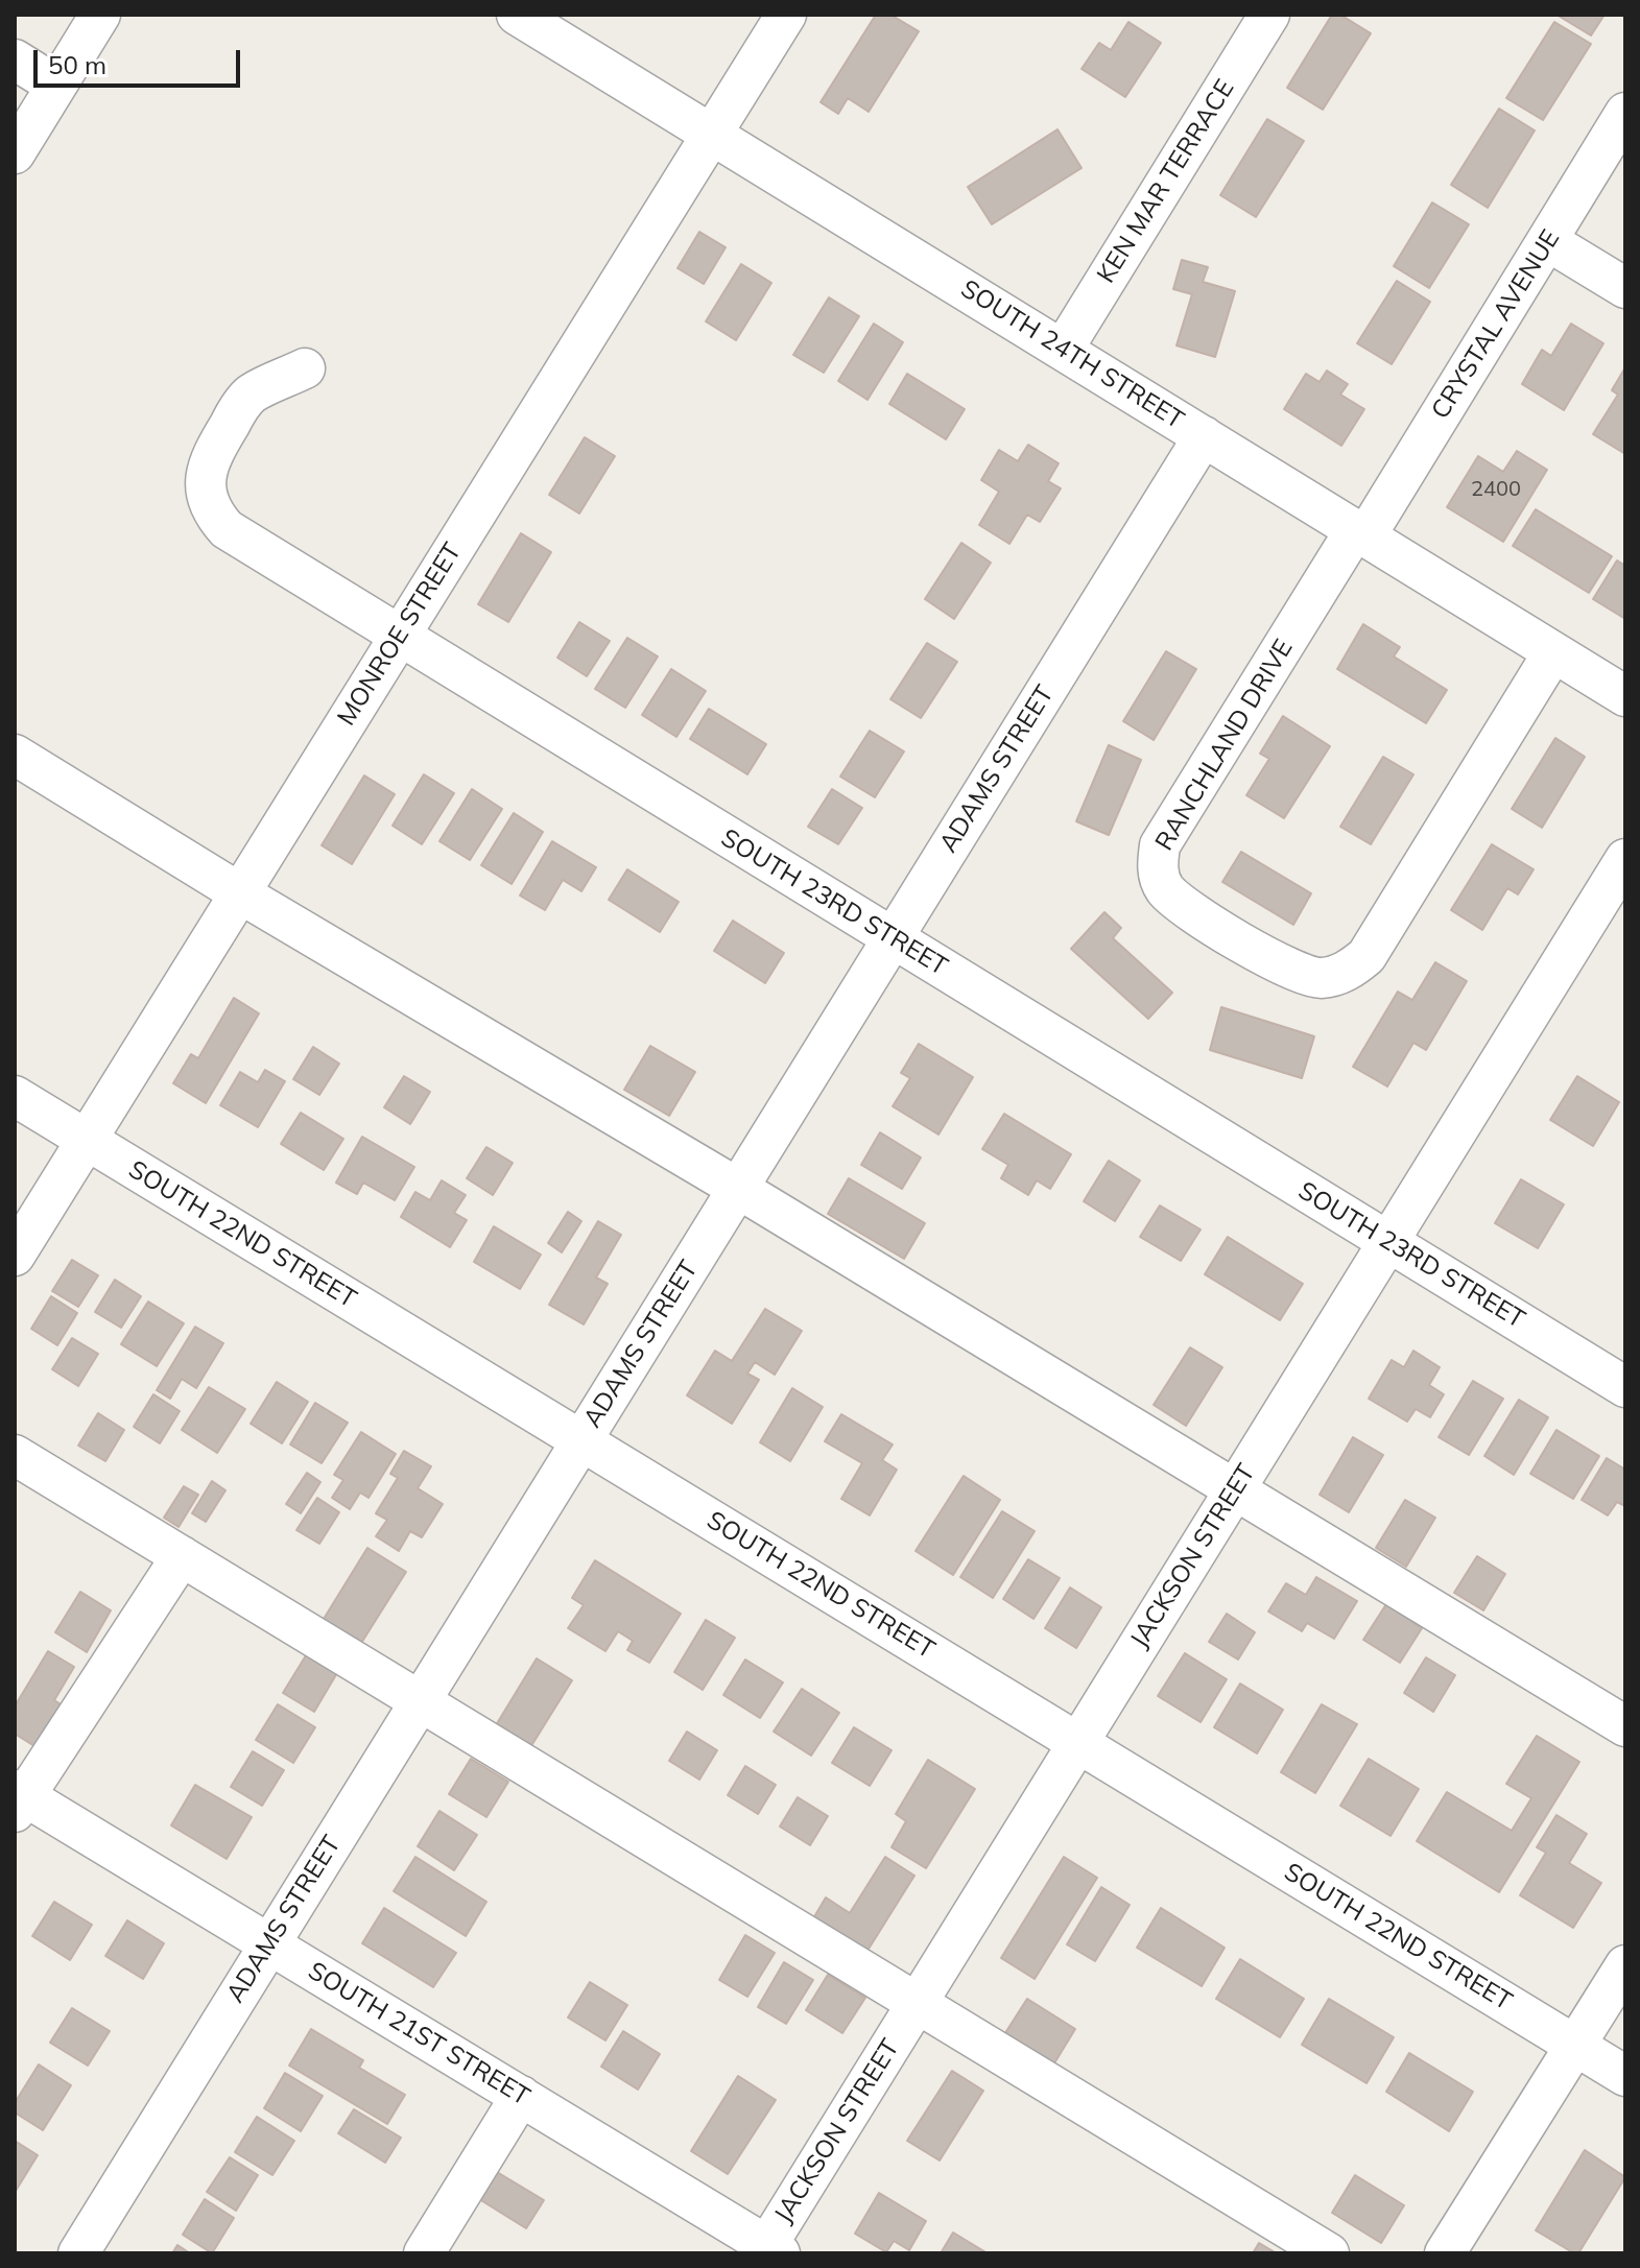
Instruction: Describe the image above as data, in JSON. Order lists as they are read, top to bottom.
{
  "streets": {
    "street": [
      "KEN MAR TERRACE",
      "CRYSTAL AVENUE",
      "SOUTH 24TH STREET",
      "MONROE STREET",
      "RANCHLAND DRIVE",
      "ADAMS STREET",
      "SOUTH 23RD STREET",
      "SOUTH 22ND STREET",
      "JACKSON STREET",
      "SOUTH 21ST STREET"
    ]
  },
  "crossings": [
    ["KEN MAR TERRACE", "SOUTH 24TH STREET"],
    ["CRYSTAL AVENUE", "SOUTH 24TH STREET"],
    ["CRYSTAL AVENUE", "RANCHLAND DRIVE"],
    ["SOUTH 24TH STREET", "MONROE STREET"],
    ["SOUTH 24TH STREET", "RANCHLAND DRIVE"],
    ["SOUTH 24TH STREET", "ADAMS STREET"],
    ["MONROE STREET", "SOUTH 23RD STREET"],
    ["MONROE STREET", "SOUTH 22ND STREET"],
    ["ADAMS STREET", "SOUTH 23RD STREET"],
    ["ADAMS STREET", "SOUTH 22ND STREET"],
    ["ADAMS STREET", "SOUTH 21ST STREET"],
    ["SOUTH 23RD STREET", "JACKSON STREET"],
    ["SOUTH 22ND STREET", "JACKSON STREET"],
    ["JACKSON STREET", "SOUTH 21ST STREET"]
  ],
  "house_numbers": ["2400"],
  "scale_bar": "50 m"
}
